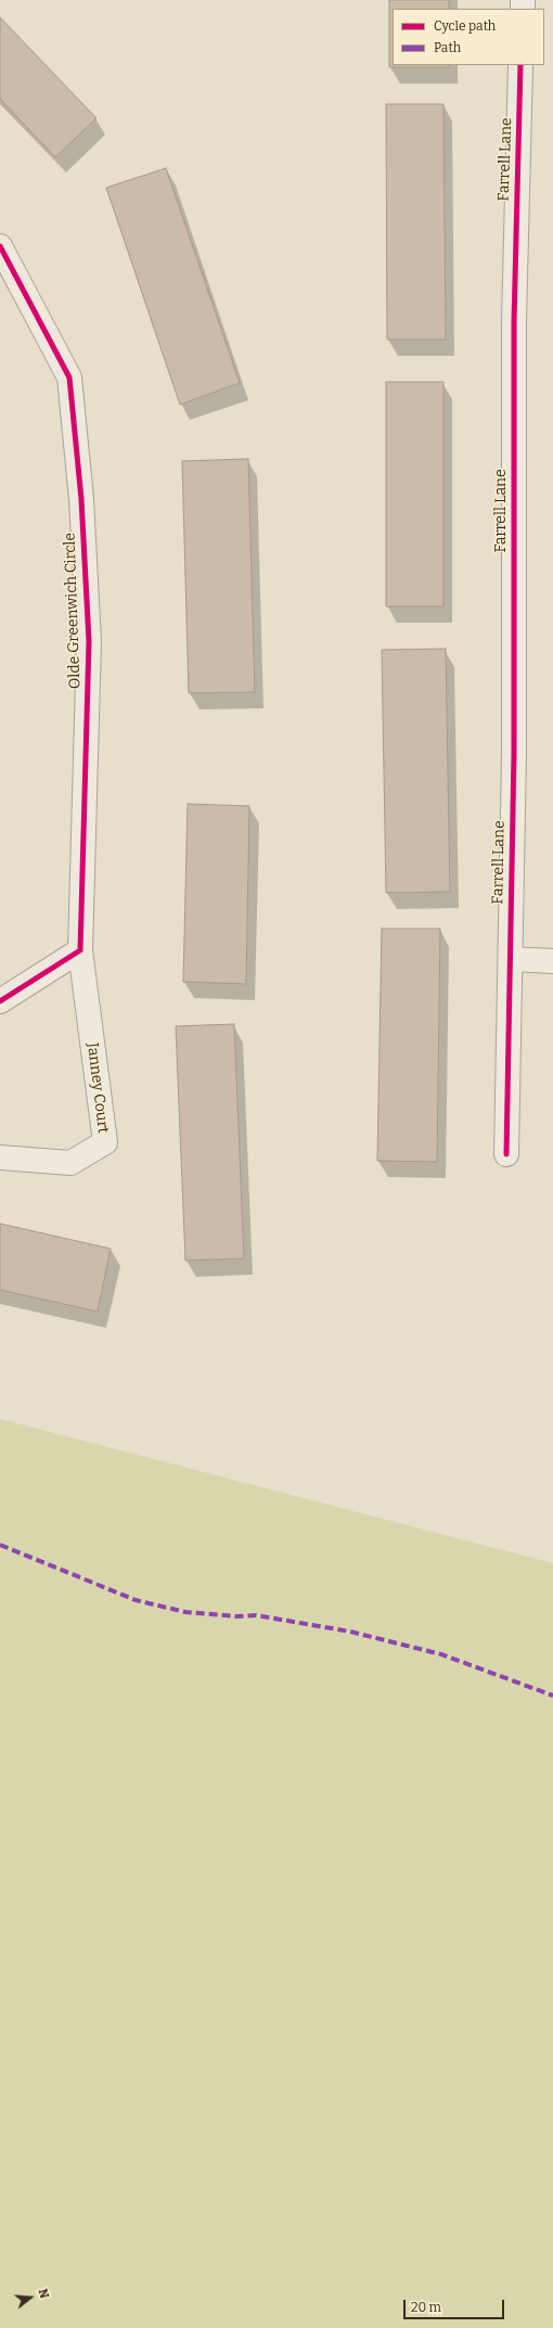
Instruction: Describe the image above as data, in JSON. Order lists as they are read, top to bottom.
{
  "streets": {
    "street": ["Farrell Lane", "Olde Greenwich Circle", "Janney Court"]
  },
  "crossings": [
    ["Olde Greenwich Circle", "Janney Court"]
  ],
  "legend": ["Cycle path", "Path"],
  "scale_bar": "20 m",
  "north": "right"
}
